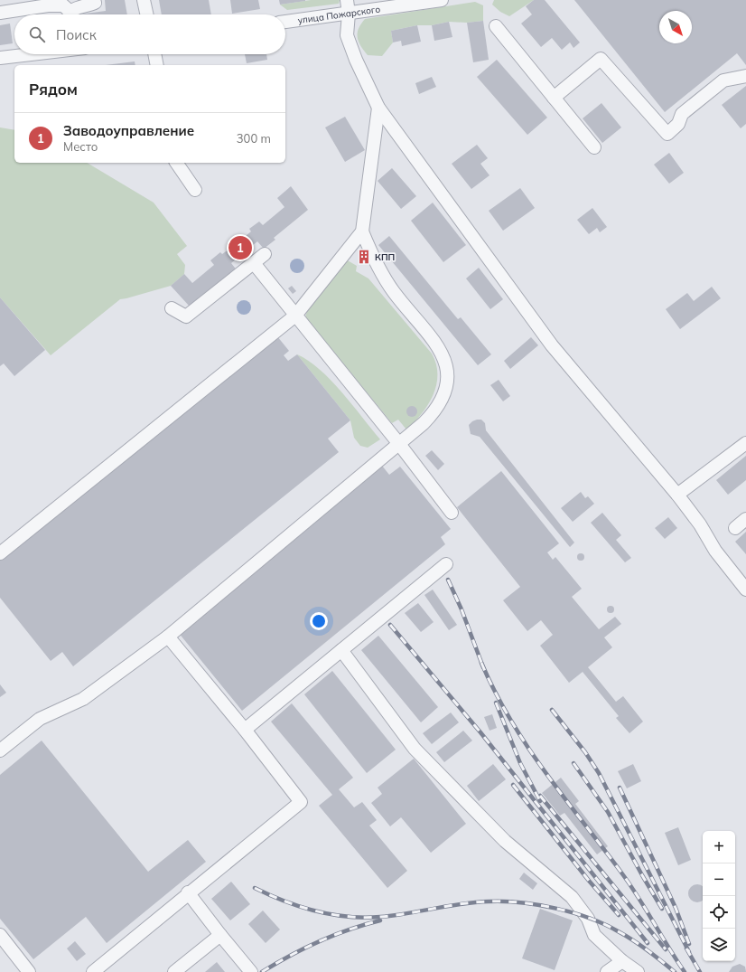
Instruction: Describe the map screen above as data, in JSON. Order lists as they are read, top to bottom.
{
  "streets": {
    "street": ["улица Пожарского"]
  },
  "places": {
    "building": ["КПП"]
  },
  "north": "bottom right",
  "page": {
    "search": "Поиск",
    "heading": "Рядом",
    "list": [
      {
        "mark": "1",
        "name": "Заводоуправление",
        "note": "Место",
        "value": "300 m"
      }
    ],
    "pins": "1",
    "map_buttons": ["+", "−"]
  }
}
